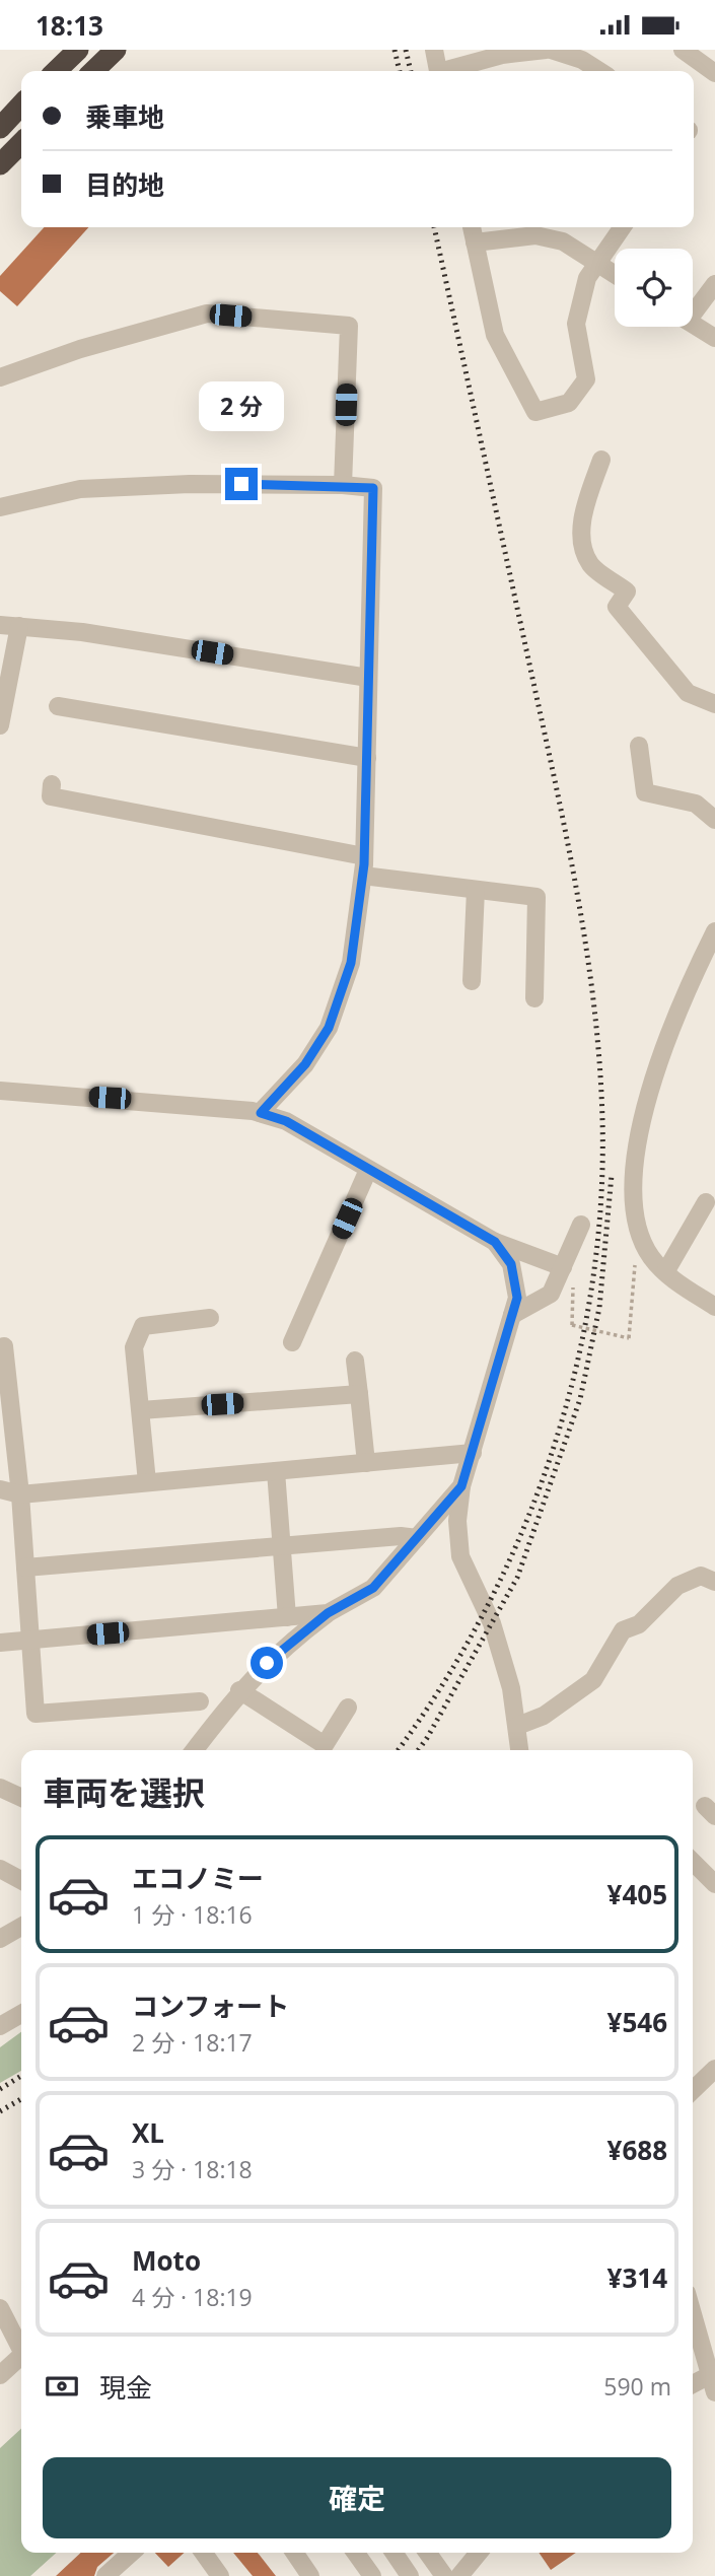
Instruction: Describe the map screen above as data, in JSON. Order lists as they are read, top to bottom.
{
  "page": {
    "status": "18:13",
    "banner": ["乗車地", "目的地"],
    "bubble": "2 分",
    "heading": "車両を選択",
    "list": [
      {
        "name": "エコノミー",
        "note": "1 分 · 18:16",
        "value": "¥405"
      },
      {
        "name": "コンフォート",
        "note": "2 分 · 18:17",
        "value": "¥546"
      },
      {
        "name": "XL",
        "note": "3 分 · 18:18",
        "value": "¥688"
      },
      {
        "name": "Moto",
        "note": "4 分 · 18:19",
        "value": "¥314"
      }
    ],
    "pay": ["現金", "590 m"],
    "buttons": "確定"
  }
}
